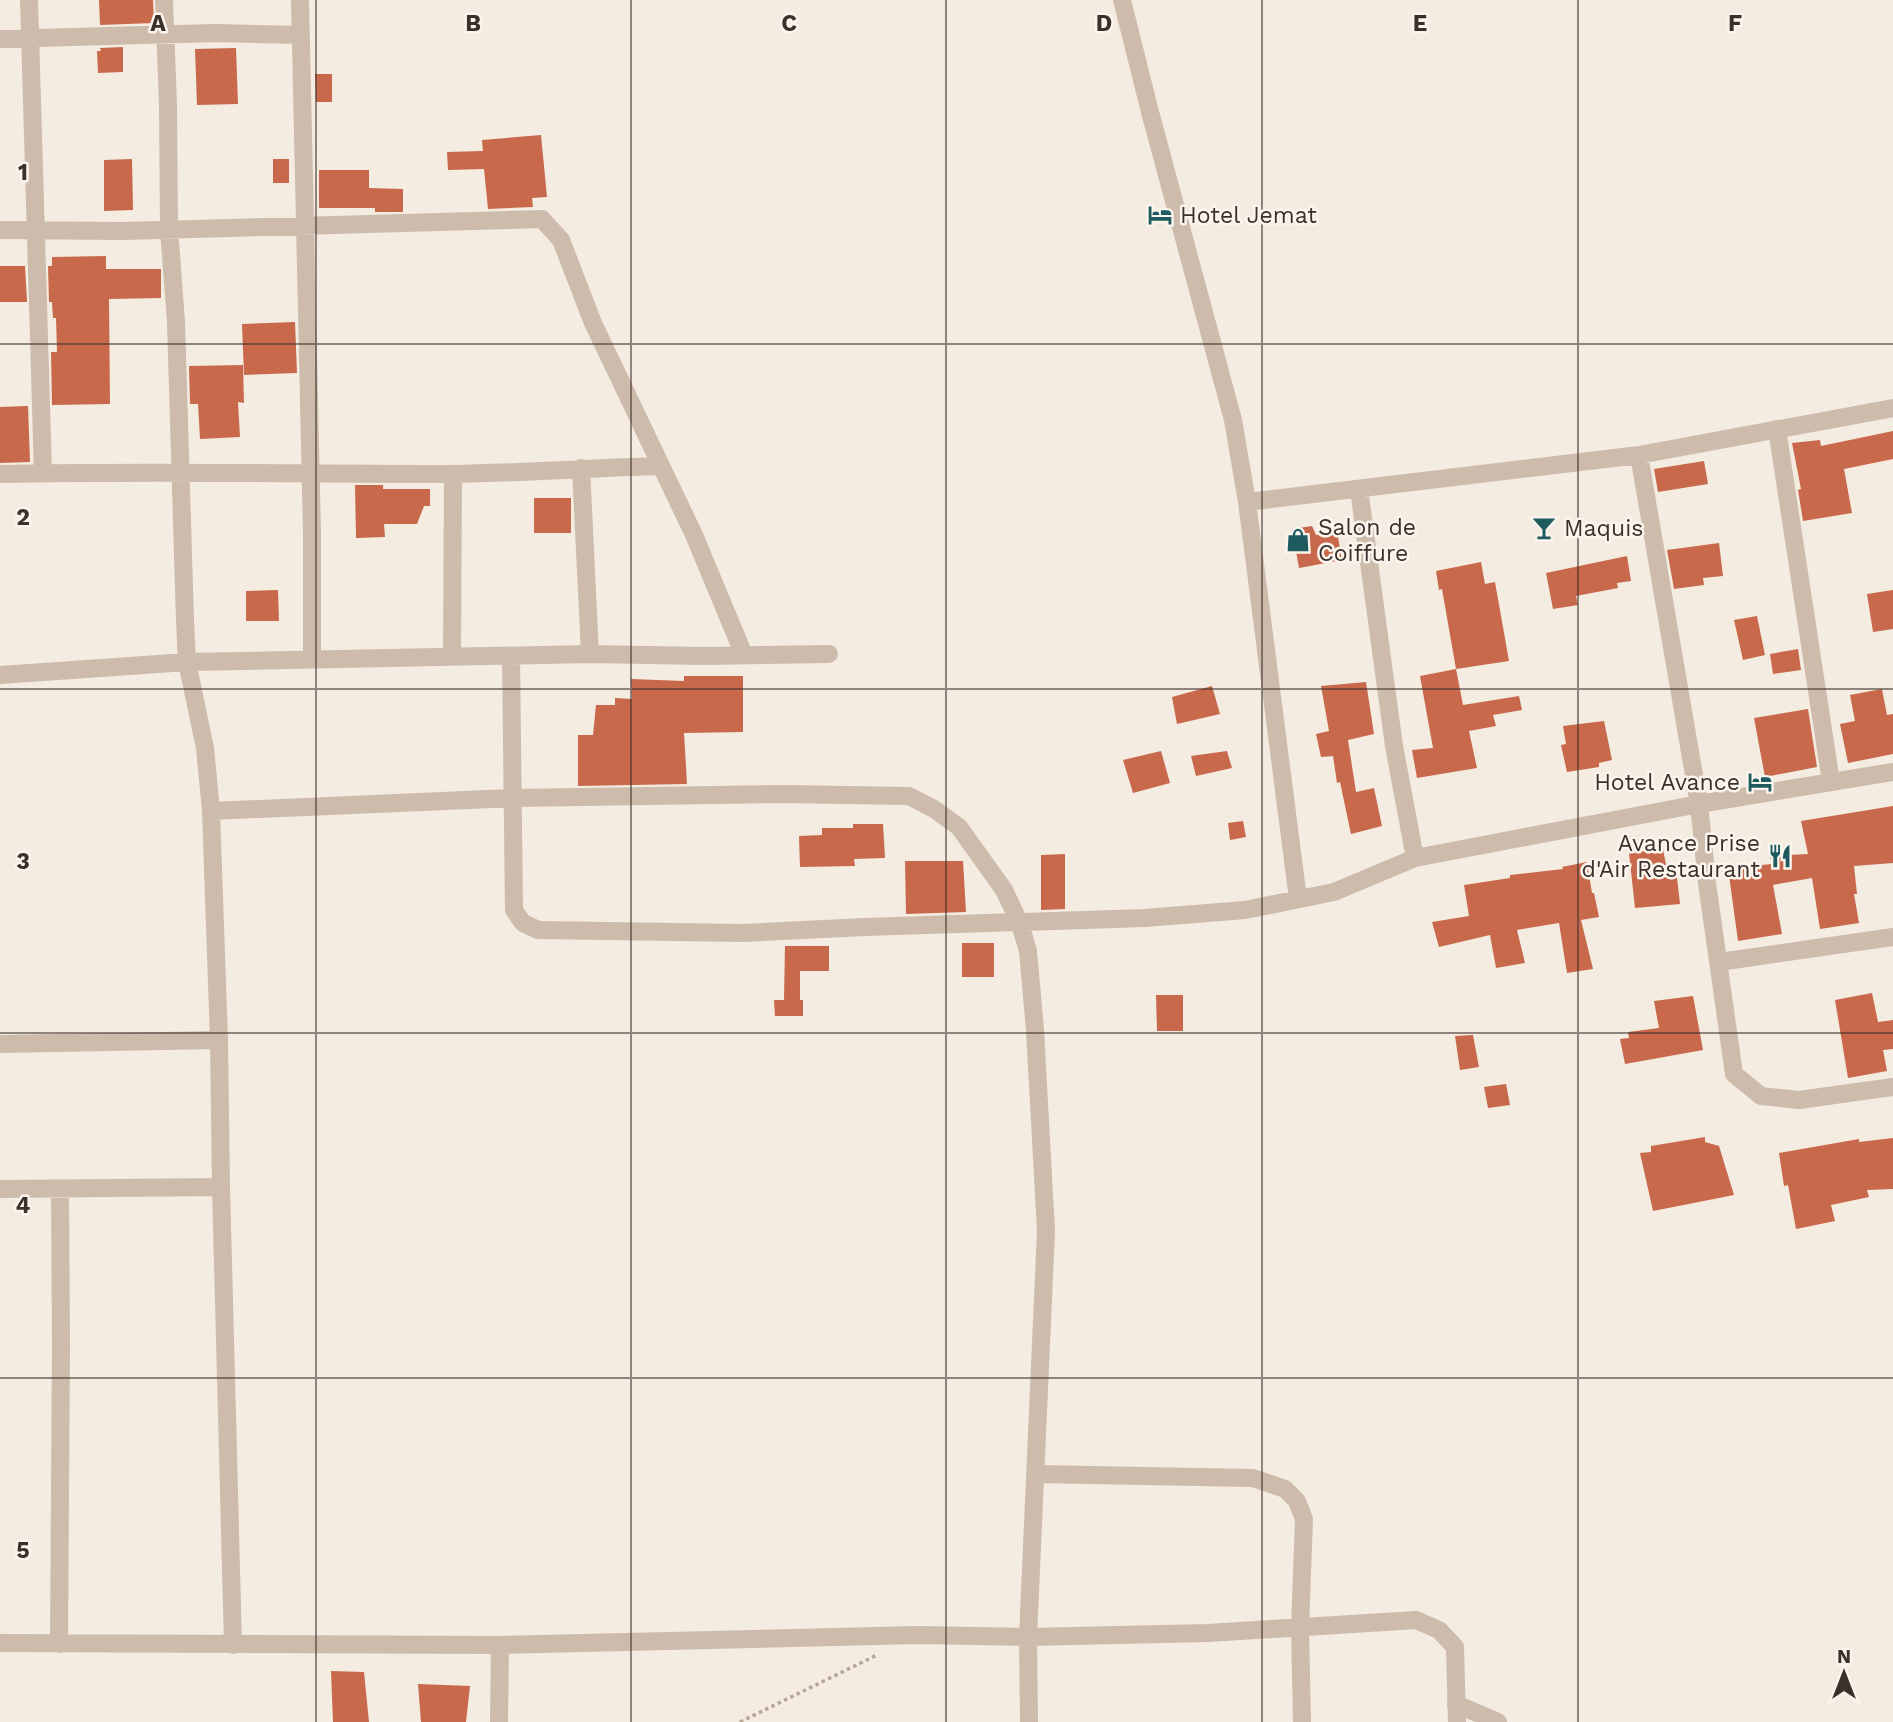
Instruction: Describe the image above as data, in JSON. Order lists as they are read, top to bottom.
{
  "places": {
    "hotel": ["Hotel Jemat", "Hotel Avance"],
    "bar": ["Maquis"],
    "shop": ["Salon de Coiffure"],
    "restaurant": ["Avance Prise d'Air Restaurant"]
  },
  "north": "top",
  "grid": {
    "columns": [
      "A",
      "B",
      "C",
      "D",
      "E",
      "F"
    ],
    "rows": [
      "1",
      "2",
      "3",
      "4",
      "5"
    ]
  }
}
